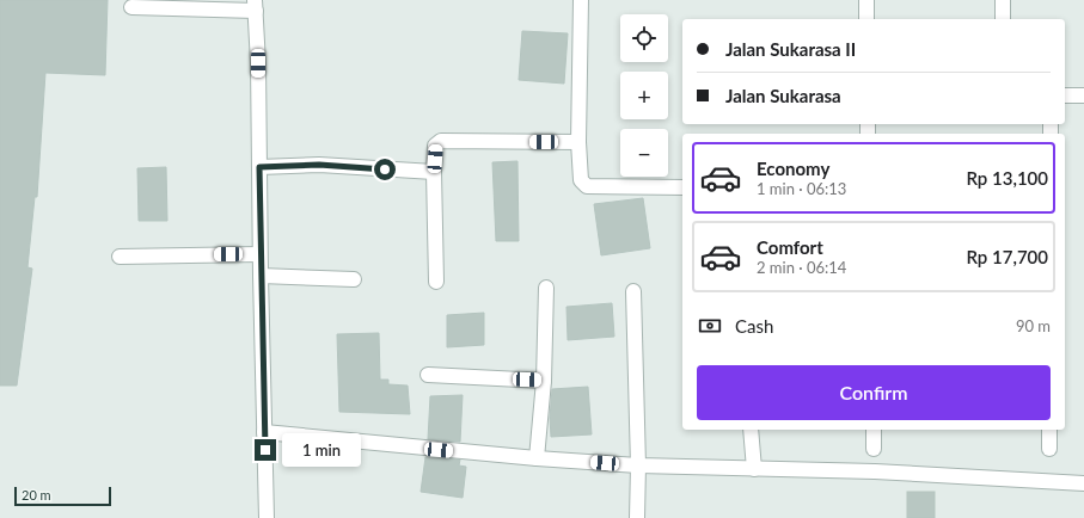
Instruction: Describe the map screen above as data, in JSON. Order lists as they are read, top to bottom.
{
  "scale_bar": "20 m",
  "page": {
    "map_buttons": ["+", "−"],
    "banner": ["Jalan Sukarasa II", "Jalan Sukarasa"],
    "list": [
      {
        "name": "Economy",
        "note": "1 min · 06:13",
        "value": "Rp 13,100"
      },
      {
        "name": "Comfort",
        "note": "2 min · 06:14",
        "value": "Rp 17,700"
      }
    ],
    "pay": ["Cash", "90 m"],
    "buttons": "Confirm",
    "bubble": "1 min",
    "scale": "20 m"
  }
}
